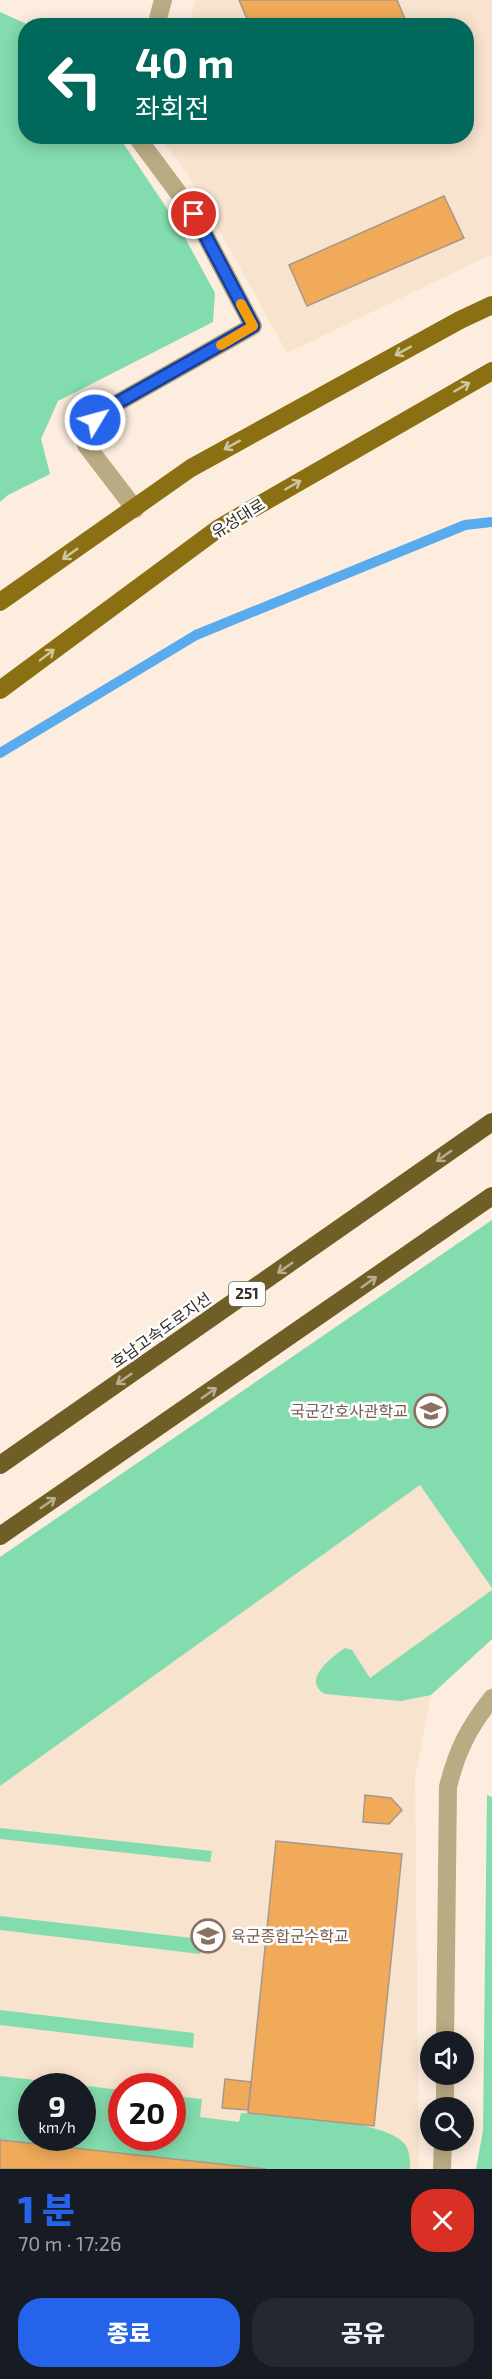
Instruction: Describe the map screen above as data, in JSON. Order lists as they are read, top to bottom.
{
  "streets": {
    "highway": ["251", "호남고속도로지선"],
    "main road": ["유성대로"]
  },
  "places": {
    "school or university": ["국군간호사관학교", "육군종합군수학교"]
  },
  "page": {
    "turn": ["40 m", "좌회전"],
    "speed": "9 km/h",
    "limit": "20",
    "heading": ["1 분", "70 m · 17:26"],
    "buttons": ["종료", "공유"]
  }
}
